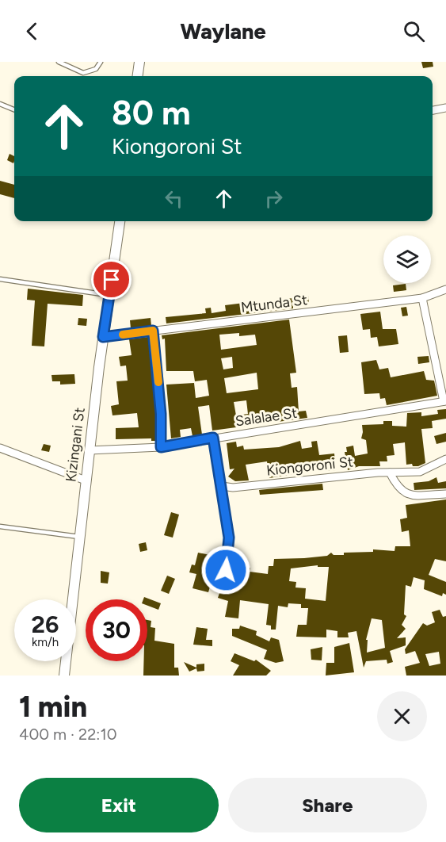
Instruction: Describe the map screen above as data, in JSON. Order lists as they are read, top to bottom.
{
  "streets": {
    "street": [
      "Mtunda St",
      "Salalae St",
      "Kizingani St",
      "Kiongoroni St"
    ]
  },
  "crossings": [
    ["Mtunda St", "Kizingani St"],
    ["Salalae St", "Kizingani St"]
  ],
  "page": {
    "header": "Waylane",
    "turn": ["80 m", "Kiongoroni St"],
    "speed": "26 km/h",
    "limit": "30",
    "heading": ["1 min", "400 m · 22:10"],
    "buttons": ["Exit", "Share"]
  }
}
